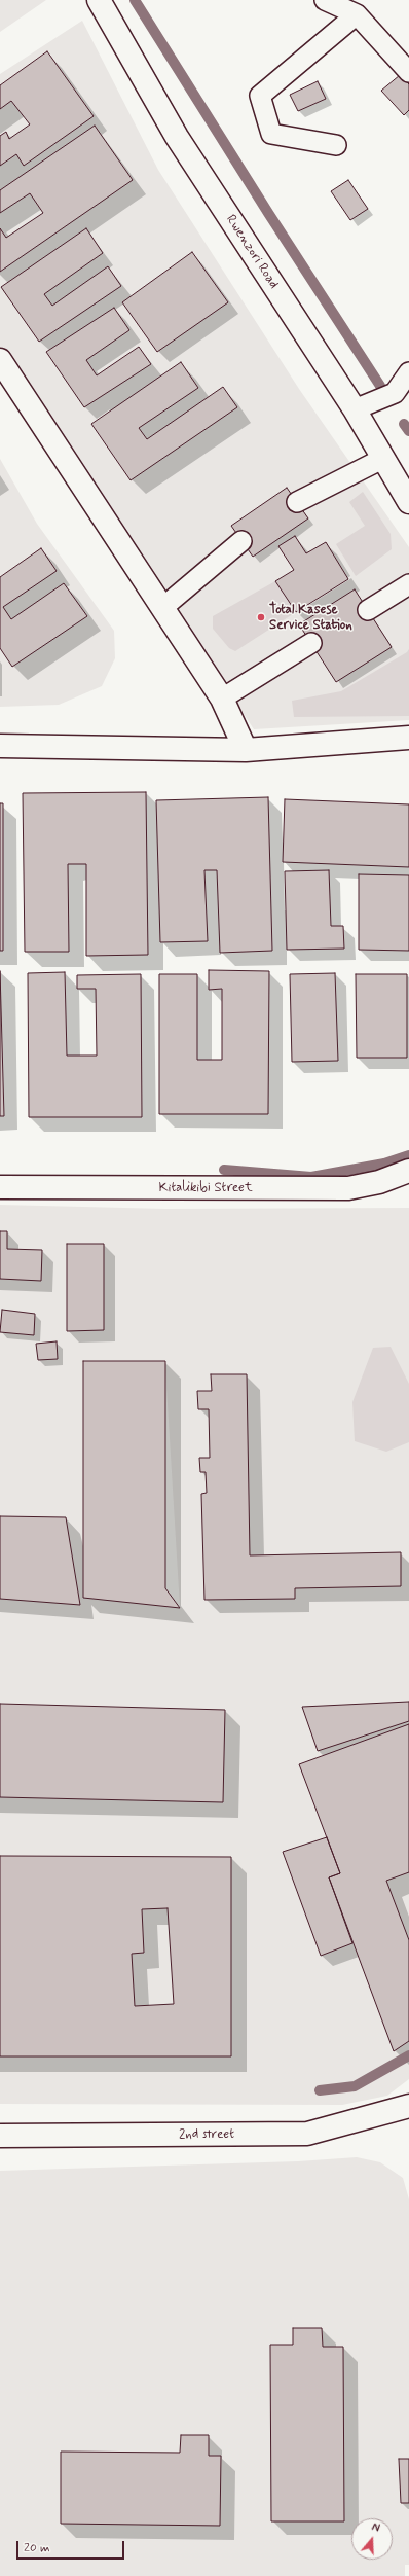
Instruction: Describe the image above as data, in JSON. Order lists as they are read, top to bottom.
{
  "streets": {
    "street": ["Rwenzori Road", "Kitalikibi Street", "2nd street"]
  },
  "places": ["Total Kasese Service Station"],
  "scale_bar": "20 m",
  "north": "top"
}
